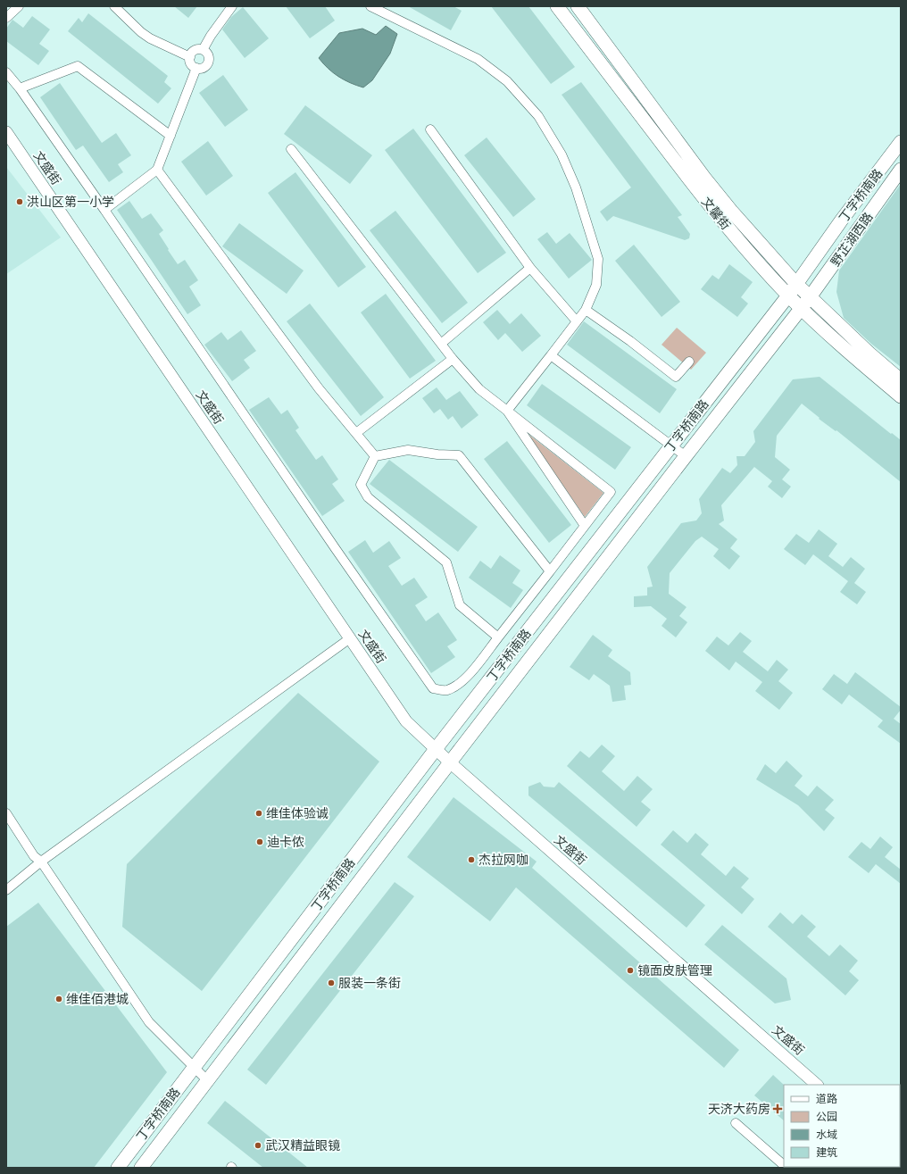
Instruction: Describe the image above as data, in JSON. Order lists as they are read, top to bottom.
{
  "streets": {
    "main road": ["丁字桥南路", "文馨街", "野芷湖西路"],
    "street": ["文盛街"]
  },
  "crossings": [
    ["文盛街", "丁字桥南路"],
    ["丁字桥南路", "文馨街"],
    ["丁字桥南路", "野芷湖西路"],
    ["文馨街", "野芷湖西路"]
  ],
  "places": {
    "other": [
      "洪山区第一小学",
      "维佳体验诚",
      "迪卡侬",
      "杰拉网咖",
      "镜面皮肤管理",
      "服装一条街",
      "维佳佰港城",
      "武汉精益眼镜"
    ],
    "health": ["天济大药房"]
  },
  "legend": [
    "道路",
    "公园",
    "水域",
    "建筑"
  ]
}
